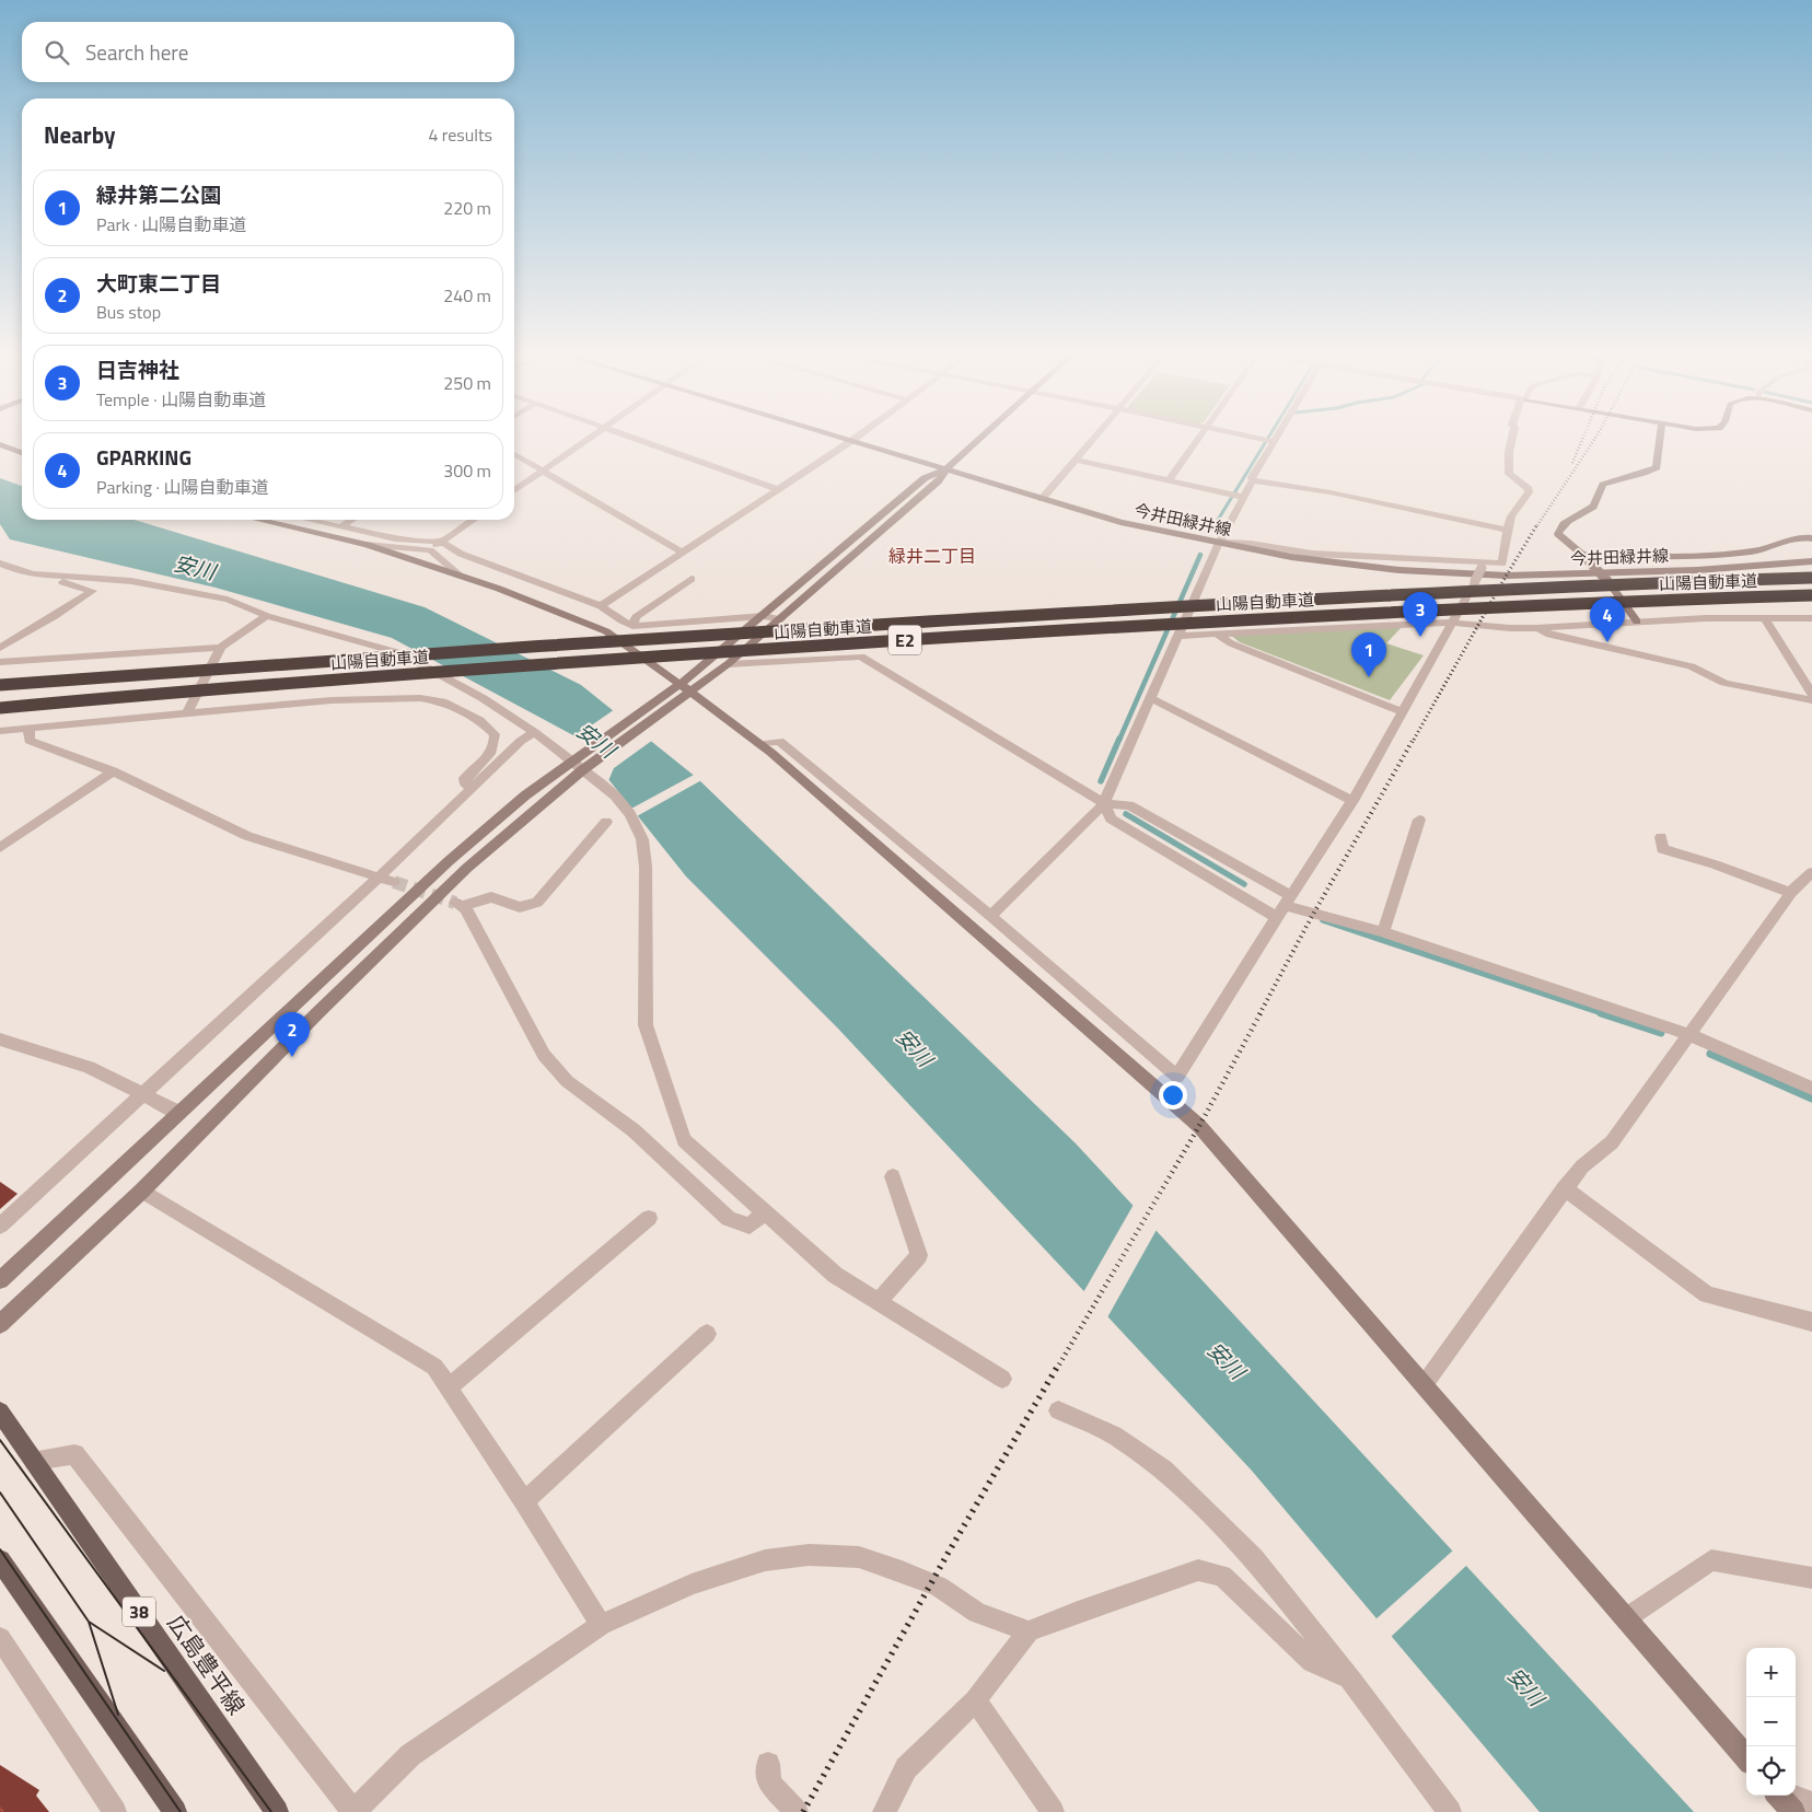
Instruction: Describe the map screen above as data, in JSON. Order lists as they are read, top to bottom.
{
  "streets": {
    "highway": ["山陽自動車道", "E2"],
    "main road": ["38", "広島豊平線"],
    "street": ["今井田緑井線"]
  },
  "districts": ["緑井二丁目"],
  "water": ["安川"],
  "page": {
    "search": "Search here",
    "heading": ["Nearby", "4 results"],
    "list": [
      {
        "mark": "1",
        "name": "緑井第二公園",
        "note": "Park · 山陽自動車道",
        "value": "220 m"
      },
      {
        "mark": "2",
        "name": "大町東二丁目",
        "note": "Bus stop",
        "value": "240 m"
      },
      {
        "mark": "3",
        "name": "日吉神社",
        "note": "Temple · 山陽自動車道",
        "value": "250 m"
      },
      {
        "mark": "4",
        "name": "GPARKING",
        "note": "Parking · 山陽自動車道",
        "value": "300 m"
      }
    ],
    "pins": [
      "3",
      "4",
      "1",
      "2"
    ],
    "map_buttons": ["+", "−"]
  }
}
